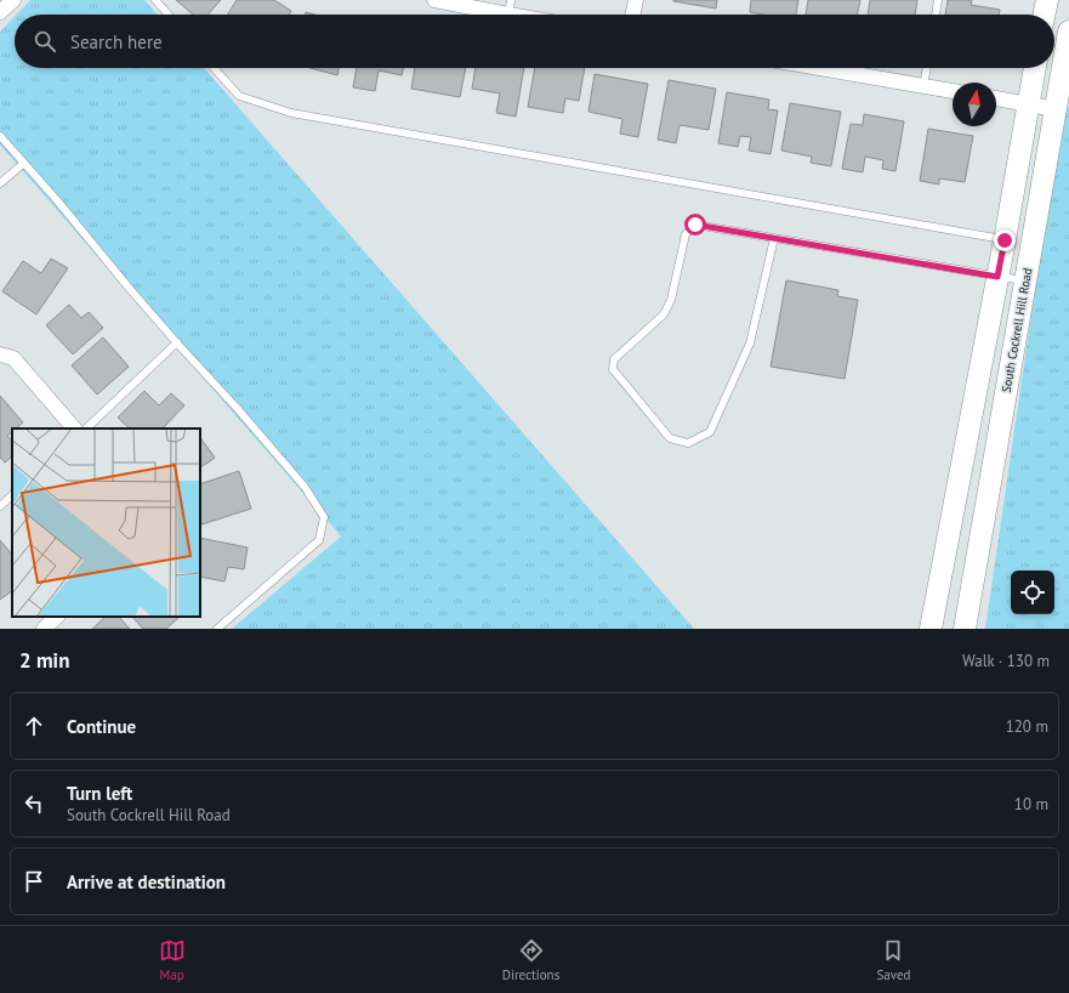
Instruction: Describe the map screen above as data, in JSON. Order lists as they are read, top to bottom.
{
  "streets": {
    "main road": ["South Cockrell Hill Road"]
  },
  "north": "top",
  "page": {
    "search": "Search here",
    "heading": ["2 min", "Walk · 130 m"],
    "list": [
      ["Continue", "120 m"],
      ["Turn left", "South Cockrell Hill Road", "10 m"],
      "Arrive at destination"
    ],
    "nav": ["Map", "Directions", "Saved"]
  }
}
